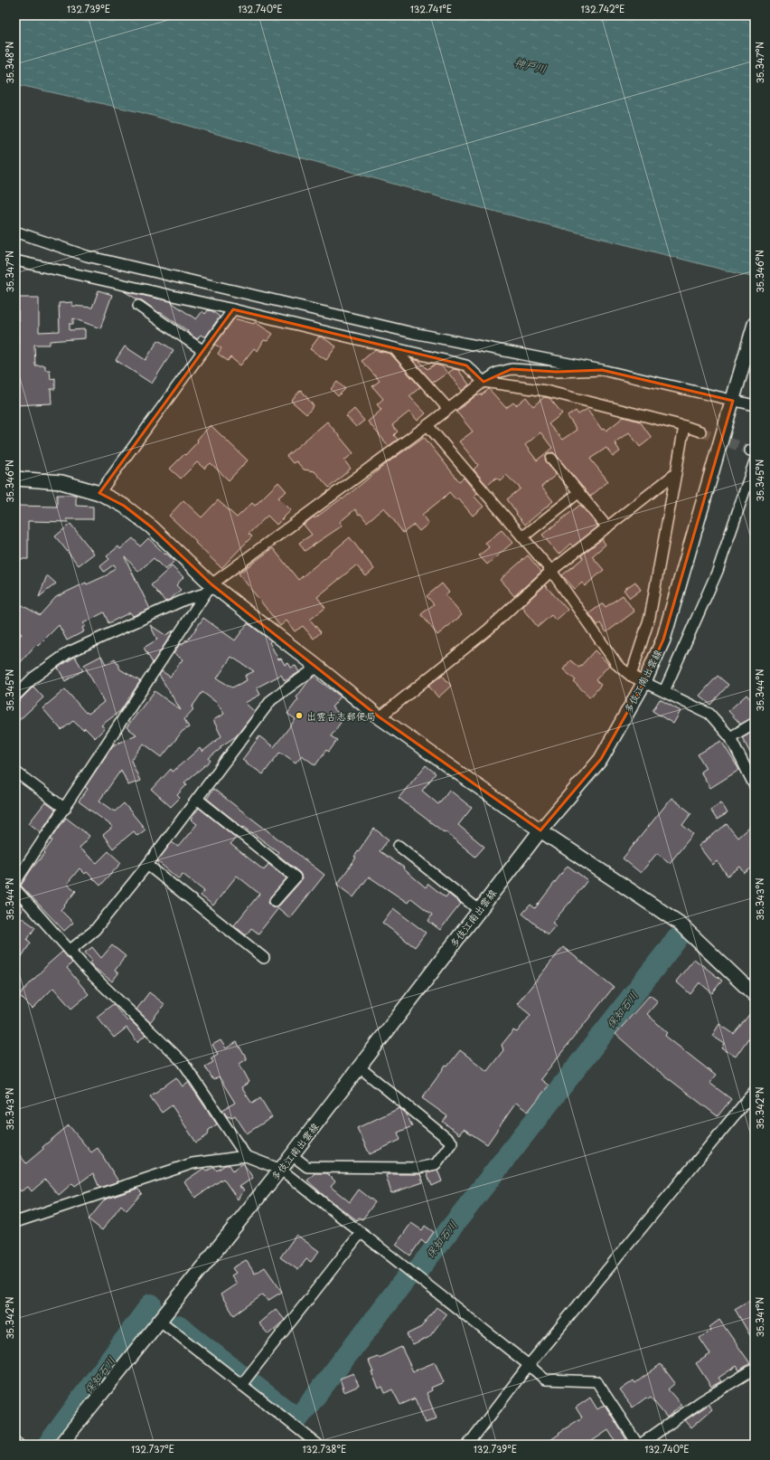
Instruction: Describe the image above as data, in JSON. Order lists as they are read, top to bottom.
{
  "streets": {
    "main road": ["多伎江南出雲線"]
  },
  "water": ["神戸川", "保知石川"],
  "places": ["出雲古志郵便局"],
  "coordinates": [
    "132.739°E",
    "132.740°E",
    "132.741°E",
    "132.742°E",
    "35.347°N",
    "35.348°N",
    "35.346°N",
    "35.345°N",
    "35.344°N",
    "35.343°N",
    "35.342°N",
    "35.341°N",
    "132.737°E",
    "132.738°E"
  ]
}
